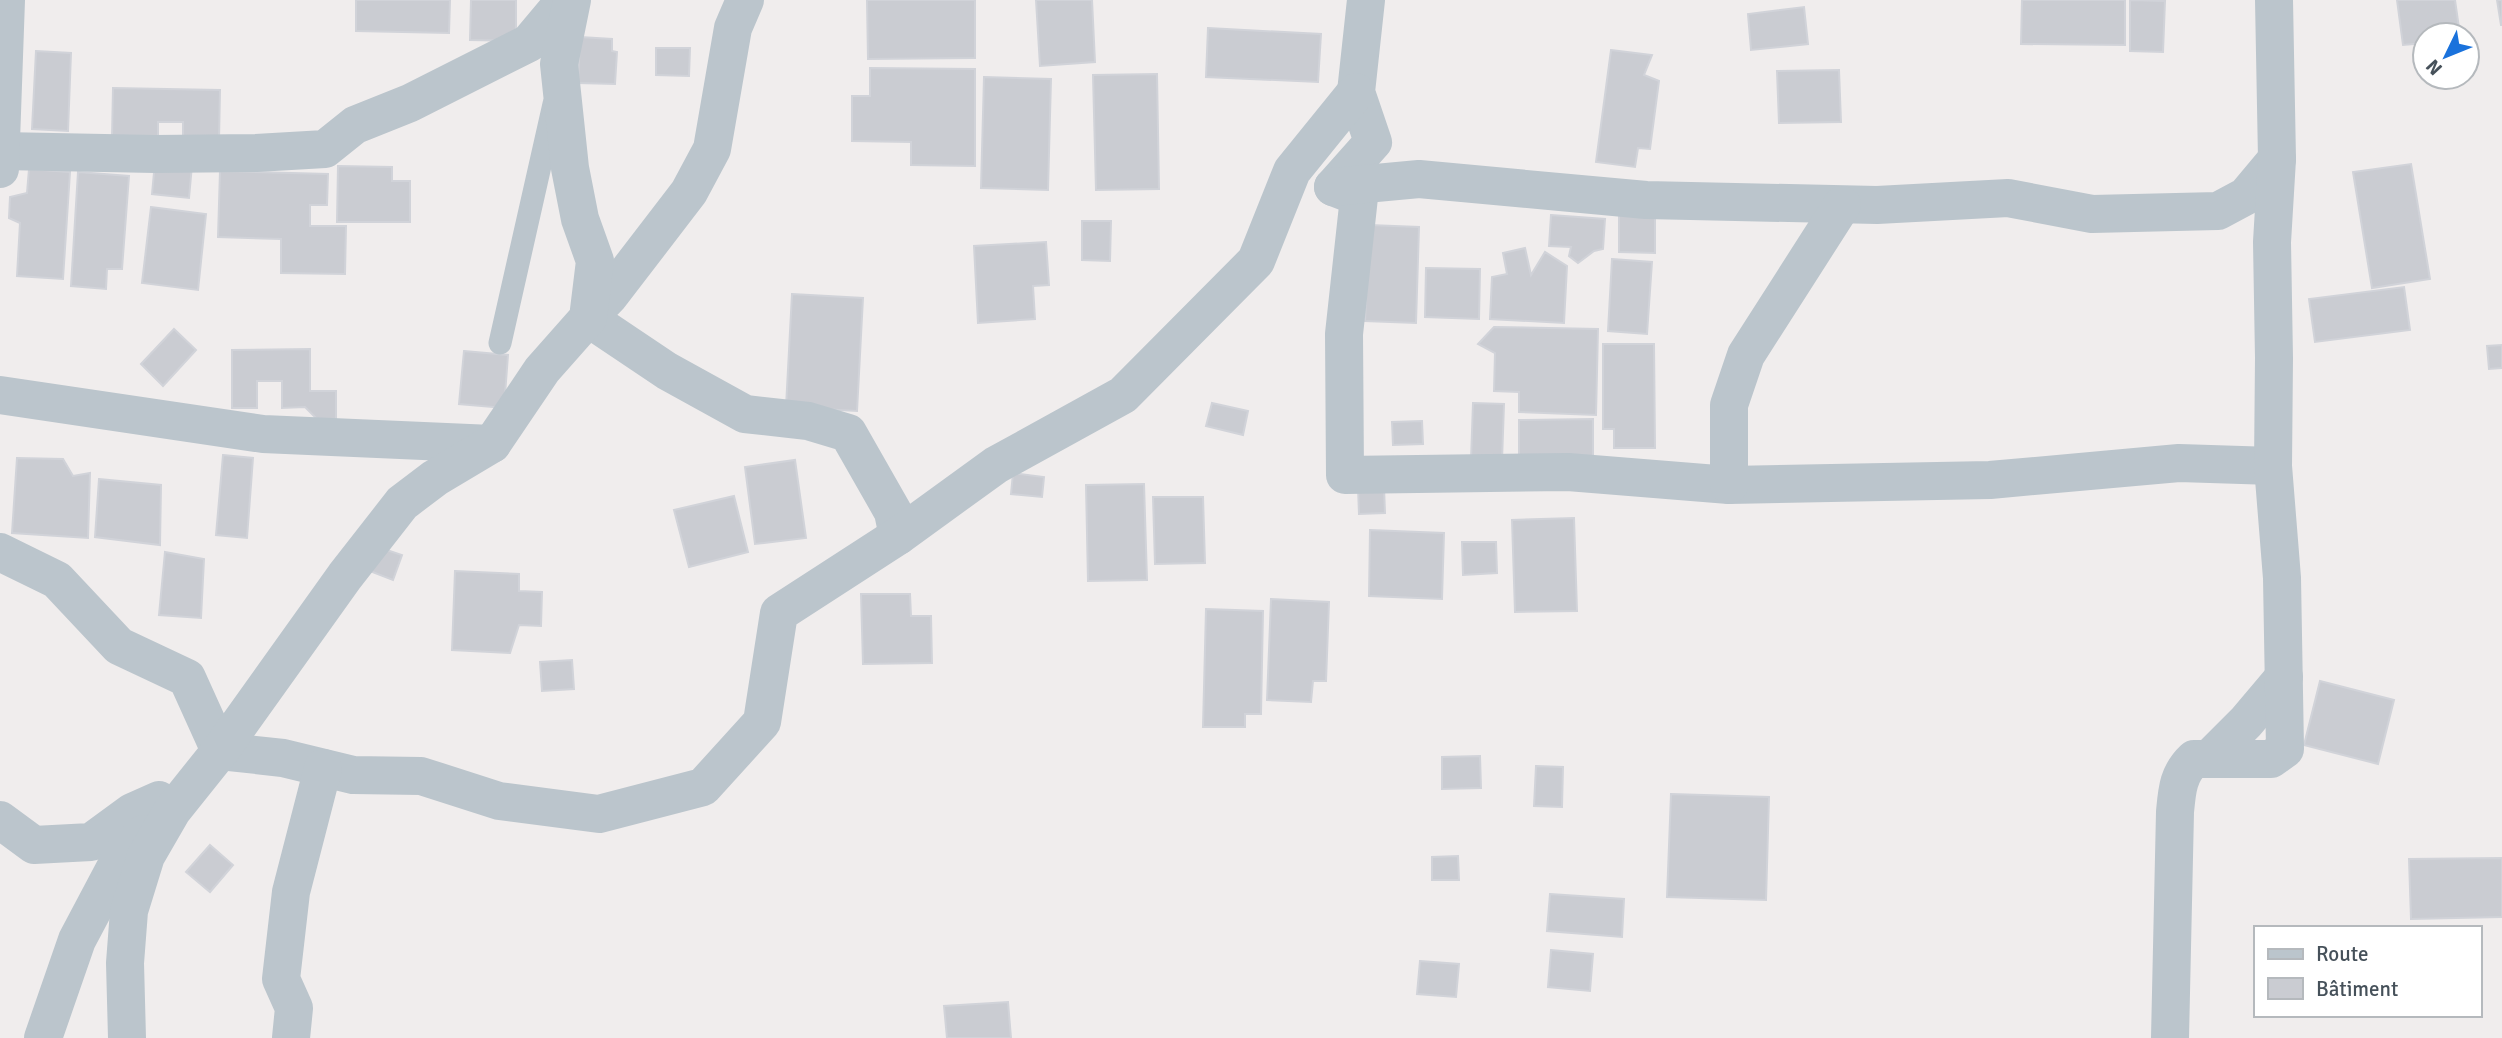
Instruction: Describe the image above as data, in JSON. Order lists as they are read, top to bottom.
{
  "legend": ["Route", "Bâtiment"],
  "north": "bottom left"
}
